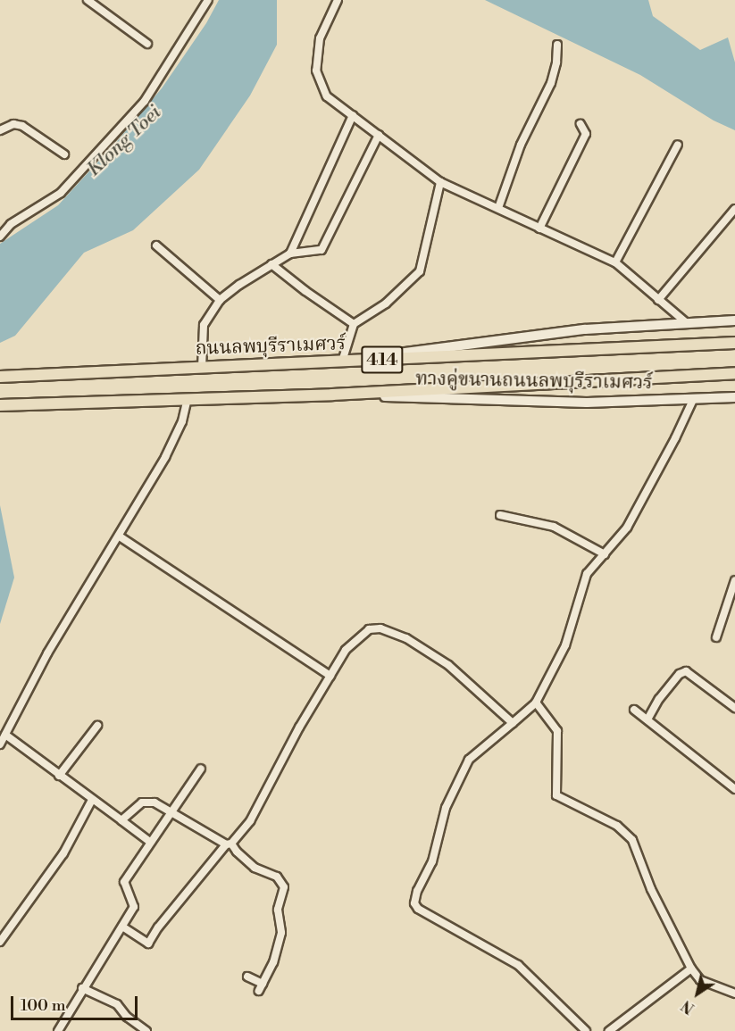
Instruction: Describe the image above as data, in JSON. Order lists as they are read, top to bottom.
{
  "streets": {
    "main road": ["ถนนลพบุรีราเมศวร์", "414", "ทางคู่ขนานถนนลพบุรีราเมศวร์"]
  },
  "crossings": [
    ["ถนนลพบุรีราเมศวร์", "ทางคู่ขนานถนนลพบุรีราเมศวร์"],
    ["414", "ทางคู่ขนานถนนลพบุรีราเมศวร์"]
  ],
  "water": ["Klong Toei"],
  "scale_bar": "100 m",
  "north": "bottom left"
}
